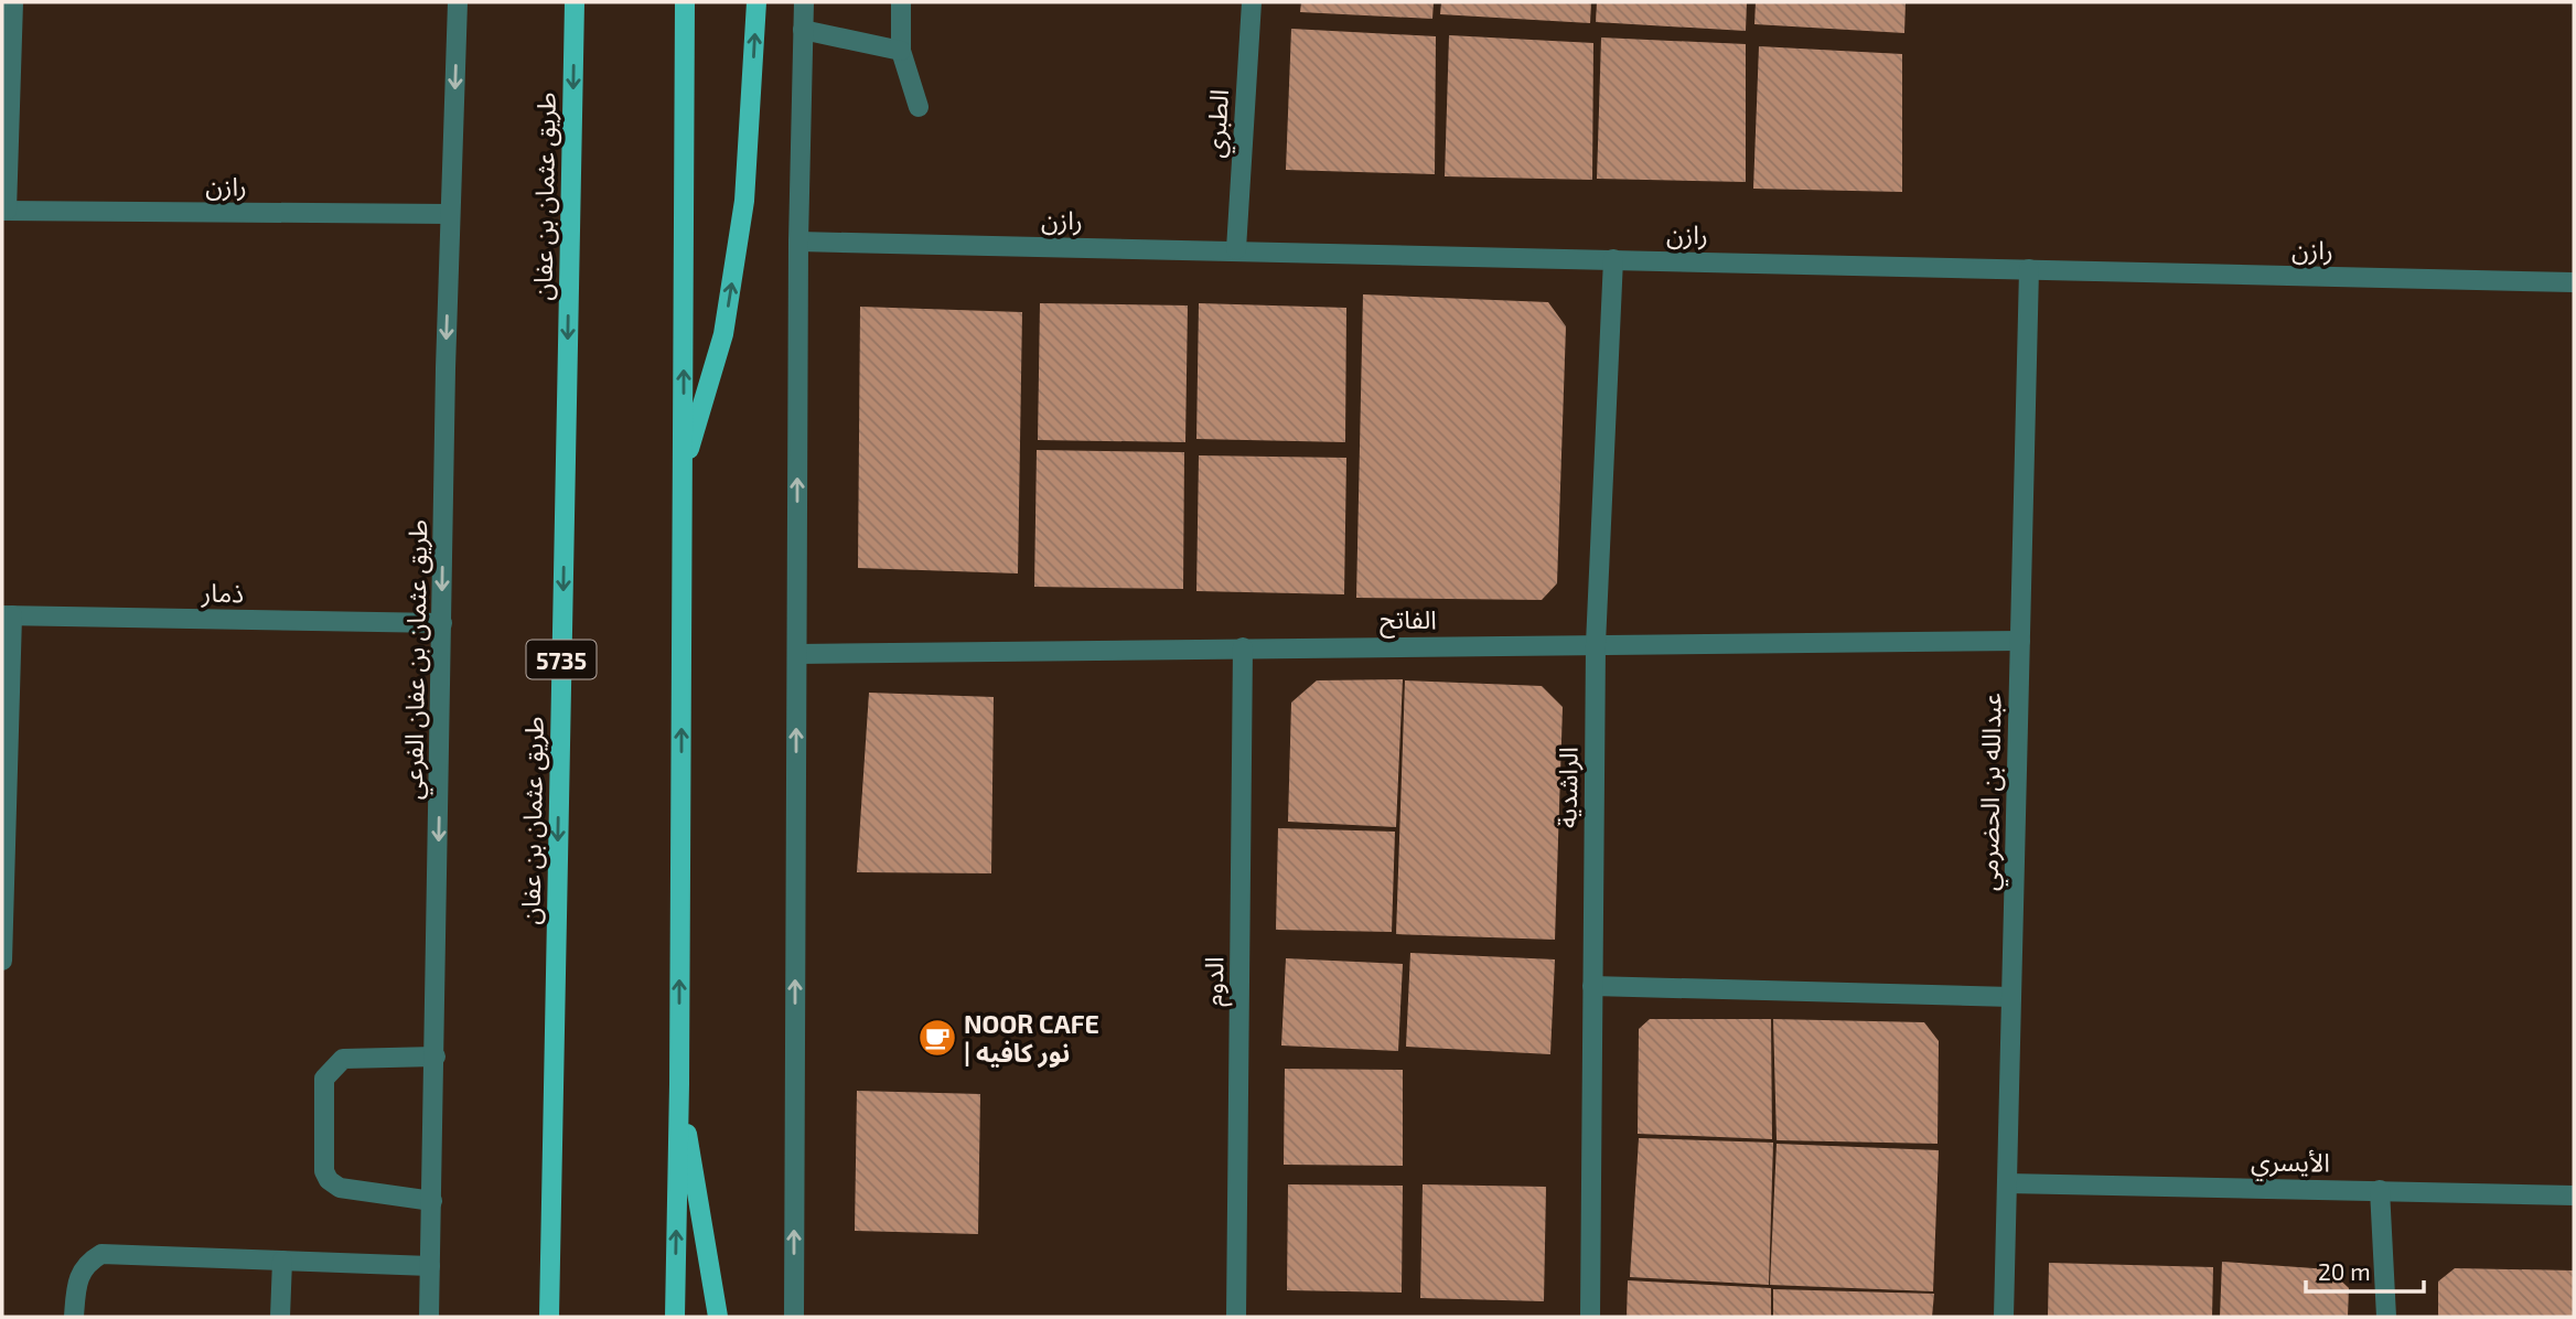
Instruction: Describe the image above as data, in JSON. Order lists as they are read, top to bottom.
{
  "streets": {
    "main road": ["طريق عثمان بن عفان", "5735"],
    "street": [
      "الطبري",
      "رازن",
      "ذمار",
      "الفاتح",
      "طريق عثمان بن عفان الفرعي",
      "الراشدية",
      "عبدالله بن الحضرمي",
      "الدوم",
      "الأيسري"
    ]
  },
  "crossings": [
    ["الطبري", "رازن"],
    ["رازن", "طريق عثمان بن عفان الفرعي"],
    ["رازن", "الراشدية"],
    ["رازن", "عبدالله بن الحضرمي"],
    ["ذمار", "طريق عثمان بن عفان الفرعي"],
    ["الفاتح", "الراشدية"],
    ["الفاتح", "عبدالله بن الحضرمي"],
    ["الفاتح", "الدوم"],
    ["عبدالله بن الحضرمي", "الأيسري"]
  ],
  "one_way": ["طريق عثمان بن عفان الفرعي"],
  "places": {
    "cafe": ["NOOR CAFE | نور كافيه"]
  },
  "scale_bar": "20 m"
}
